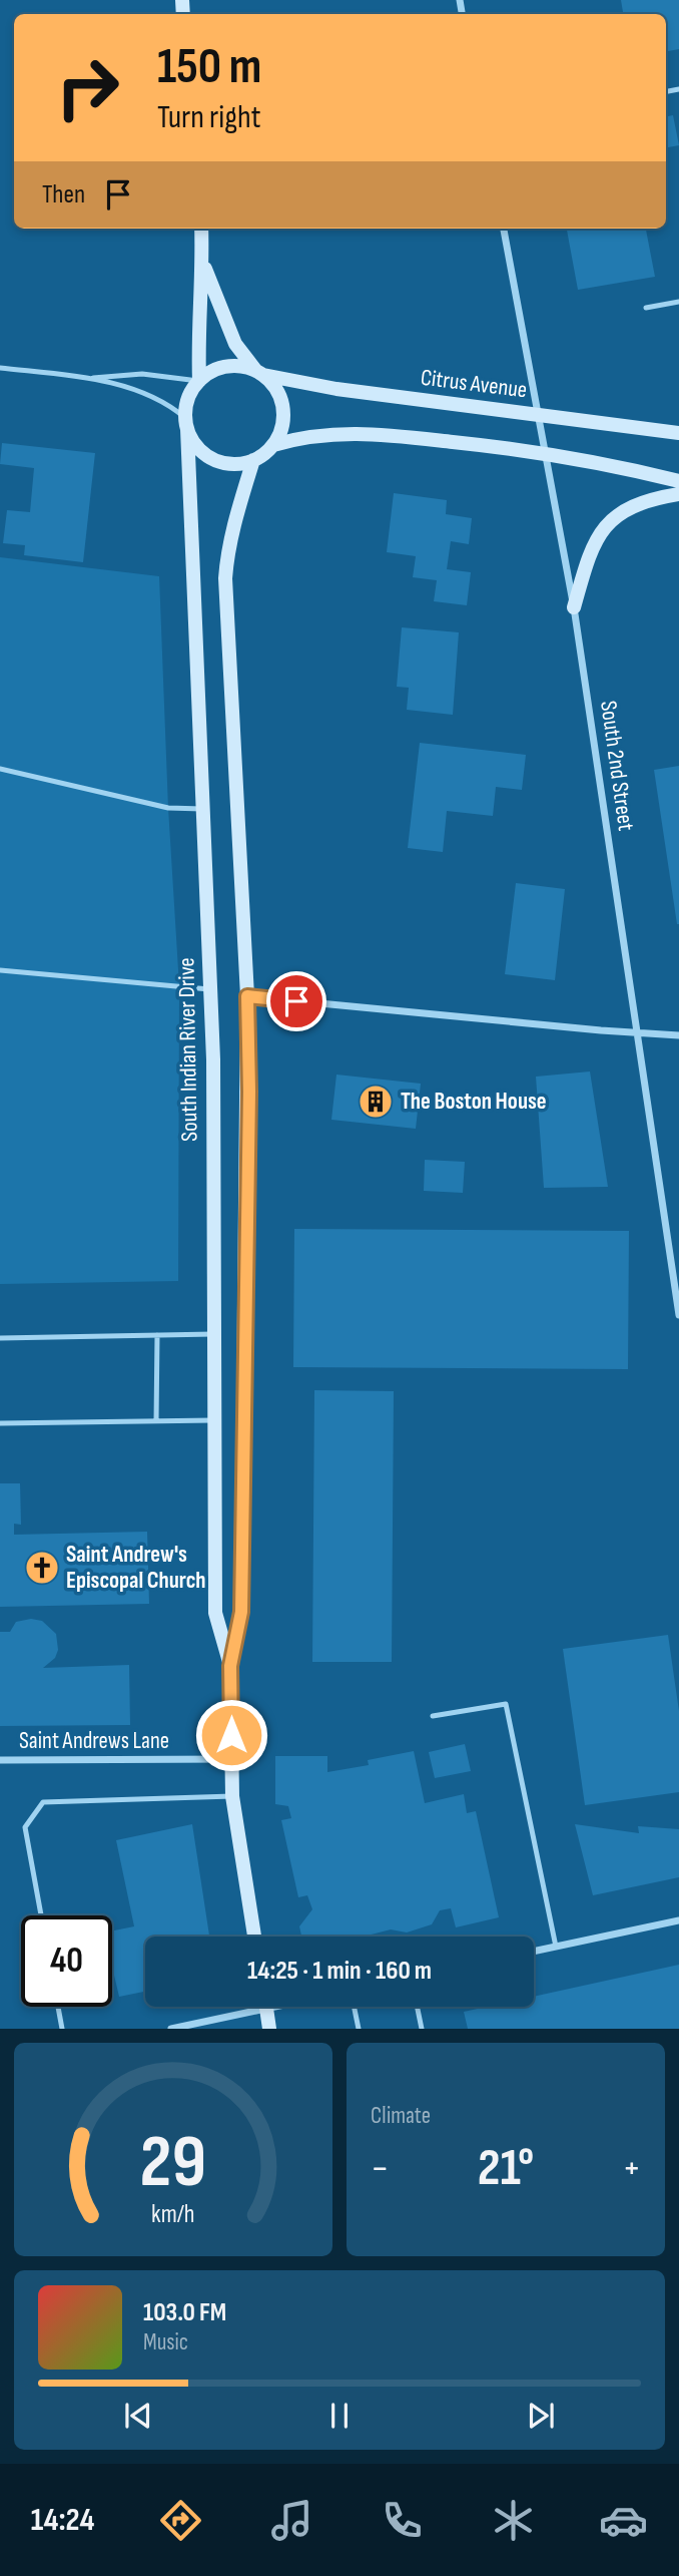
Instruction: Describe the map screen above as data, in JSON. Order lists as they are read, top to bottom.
{
  "streets": {
    "street": [
      "Citrus Avenue",
      "South 2nd Street",
      "South Indian River Drive",
      "Saint Andrews Lane"
    ]
  },
  "crossings": [
    ["Citrus Avenue", "South 2nd Street"],
    ["Citrus Avenue", "South Indian River Drive"],
    ["South Indian River Drive", "Saint Andrews Lane"]
  ],
  "places": {
    "building": ["The Boston House"],
    "church": ["Saint Andrew's Episcopal Church"]
  },
  "page": {
    "turn": ["150 m", "Turn right"],
    "then": "Then",
    "limit": "40",
    "trip": "14:25 · 1 min · 160 m",
    "tile": "Climate",
    "heat": ["−", "21°", "+"],
    "song": ["103.0 FM", "Music"],
    "tabs": "14:24",
    "gauge": ["29", "km/h"]
  }
}
